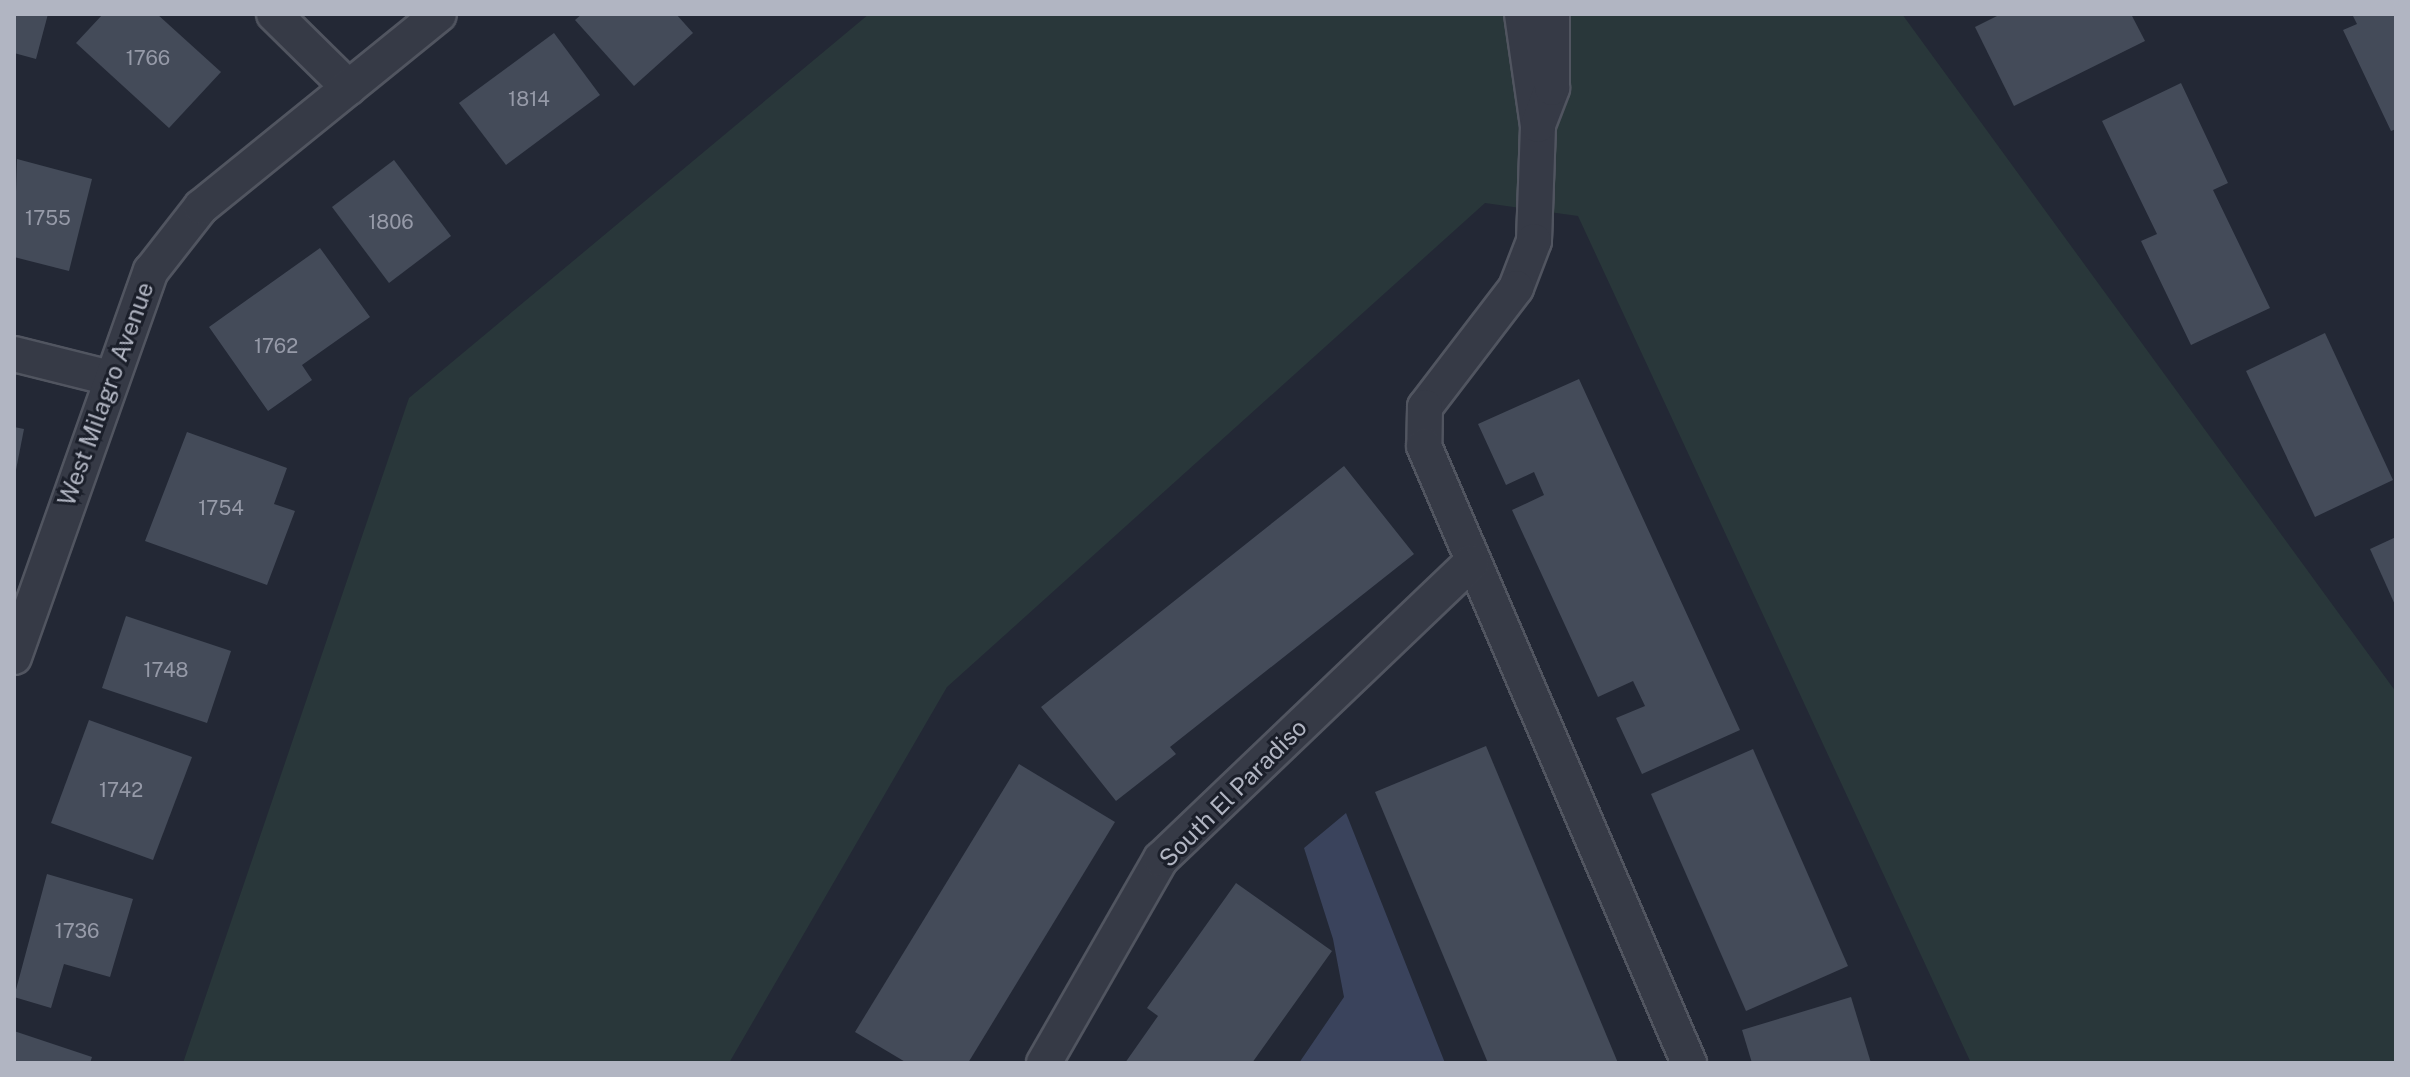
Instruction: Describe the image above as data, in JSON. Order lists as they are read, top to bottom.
{
  "streets": {
    "street": ["West Milagro Avenue", "South El Paradiso"]
  },
  "house_numbers": [
    "1766",
    "1814",
    "1755",
    "1806",
    "1762",
    "1754",
    "1748",
    "1742",
    "1736"
  ]
}
